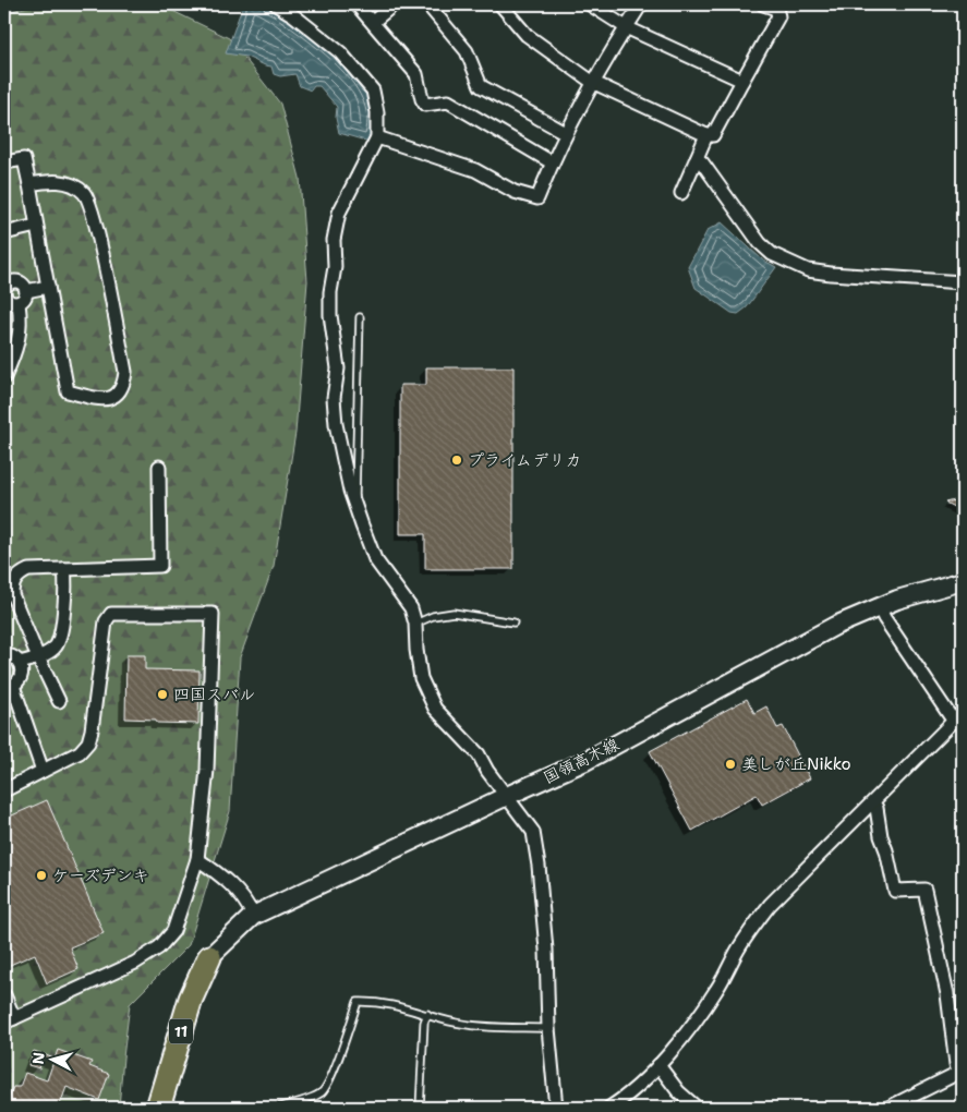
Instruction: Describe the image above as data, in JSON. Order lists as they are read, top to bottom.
{
  "streets": {
    "highway": ["11"],
    "main road": ["国領高木線"]
  },
  "crossings": [
    ["国領高木線", "11"]
  ],
  "places": [
    "プライムデリカ",
    "四国スバル",
    "美しが丘Nikko",
    "ケーズデンキ"
  ],
  "north": "left"
}
